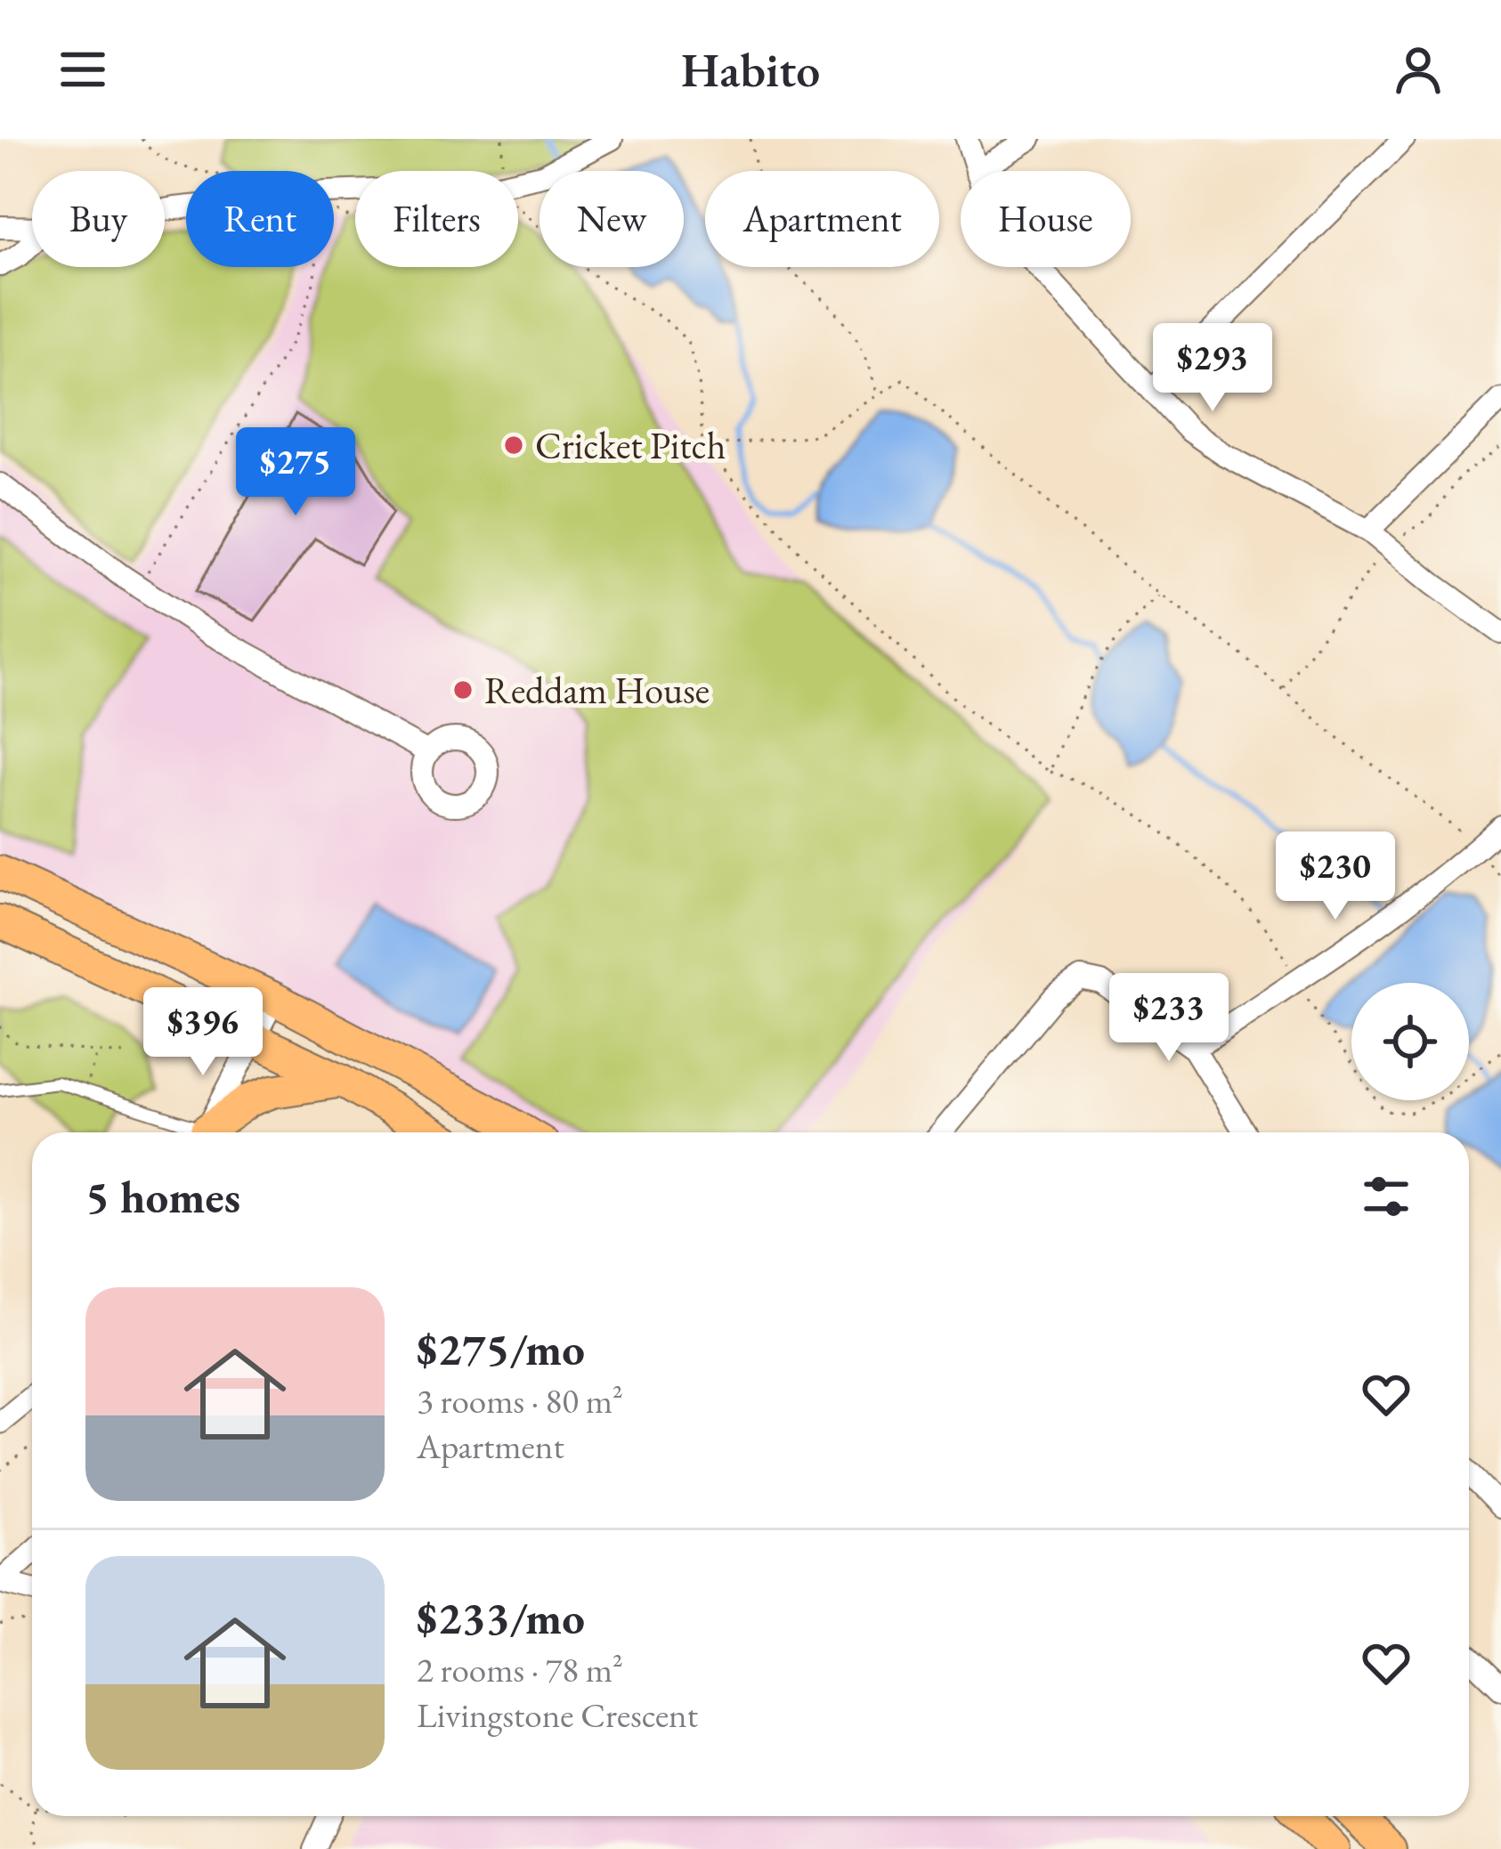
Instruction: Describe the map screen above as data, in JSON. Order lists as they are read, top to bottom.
{
  "places": ["Cricket Pitch", "Reddam House"],
  "page": {
    "header": "Habito",
    "chip": [
      "Buy",
      "Rent",
      "Filters",
      "New",
      "Apartment",
      "House"
    ],
    "price": [
      "$293",
      "$275",
      "$230",
      "$233",
      "$396"
    ],
    "heading": "5 homes",
    "list": [
      {
        "name": "$275/mo",
        "note": "3 rooms · 80 m² · Apartment"
      },
      {
        "name": "$233/mo",
        "note": "2 rooms · 78 m² · Livingstone Crescent"
      }
    ]
  }
}
